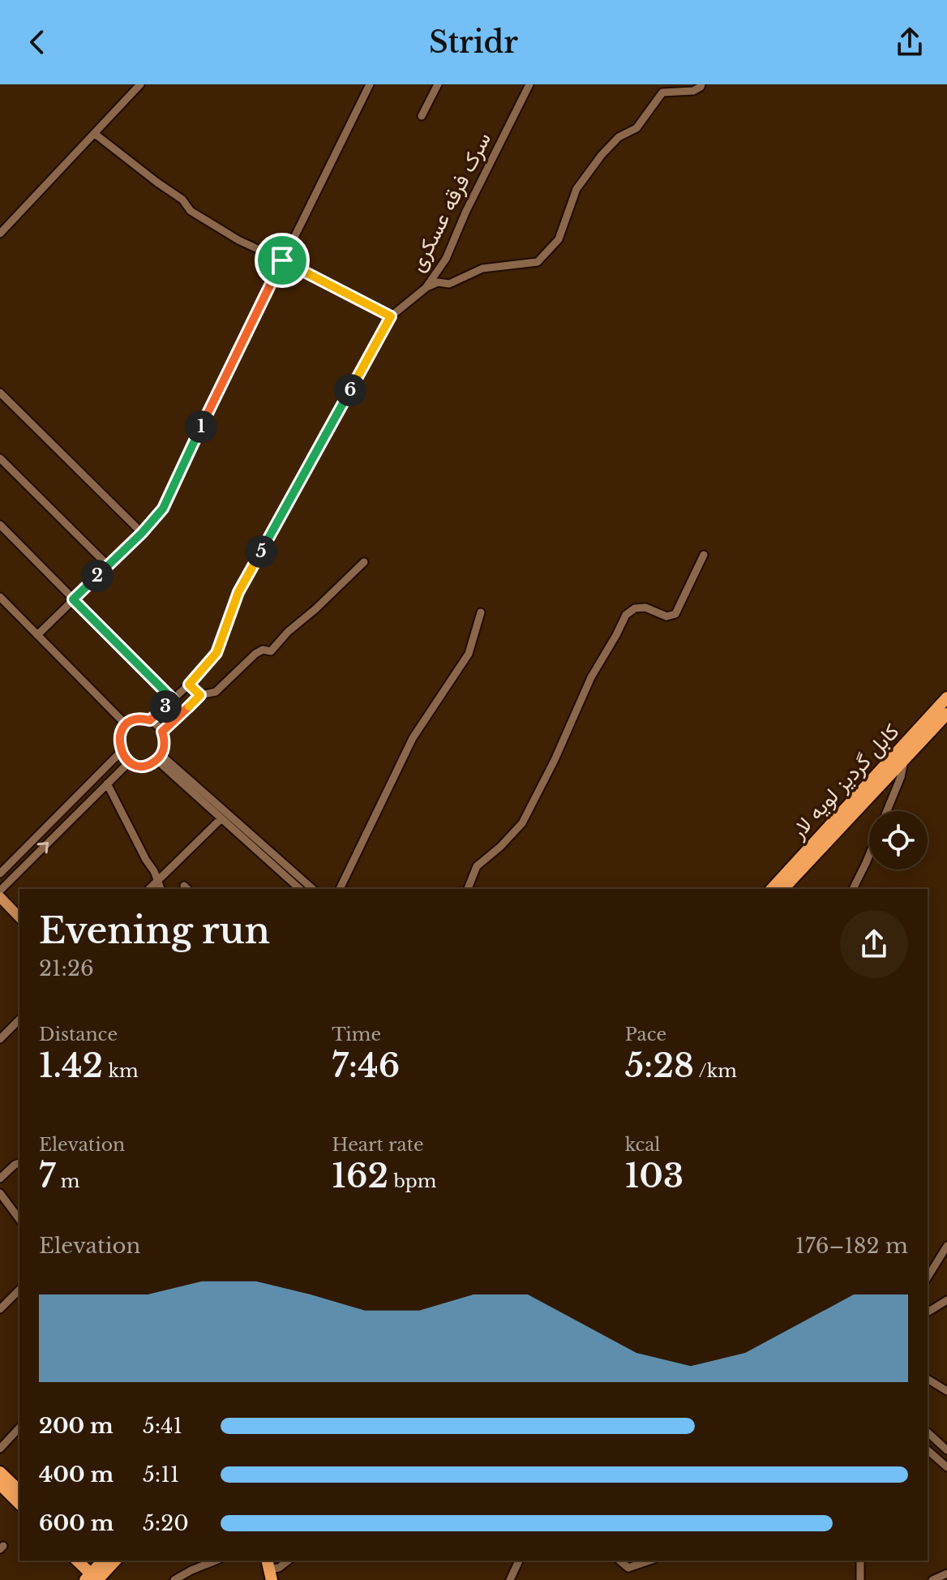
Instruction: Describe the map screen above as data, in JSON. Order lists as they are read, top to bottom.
{
  "streets": {
    "highway": ["کابل گردیز لویه لار"],
    "street": ["سرک فرقه عسکری"]
  },
  "page": {
    "header": "Stridr",
    "pins": [
      "6",
      "1",
      "5",
      "2",
      "3"
    ],
    "heading": ["Evening run", "21:26"],
    "stats": [
      ["Distance", "1.42 km"],
      ["Time", "7:46"],
      ["Pace", "5:28 /km"],
      ["Elevation", "7 m"],
      ["Heart rate", "162 bpm"],
      ["kcal", "103"]
    ],
    "chart": ["Elevation", "176–182 m"],
    "list": [
      {
        "name": "200 m",
        "note": "5:41"
      },
      {
        "name": "400 m",
        "note": "5:11"
      },
      {
        "name": "600 m",
        "note": "5:20"
      }
    ]
  }
}
